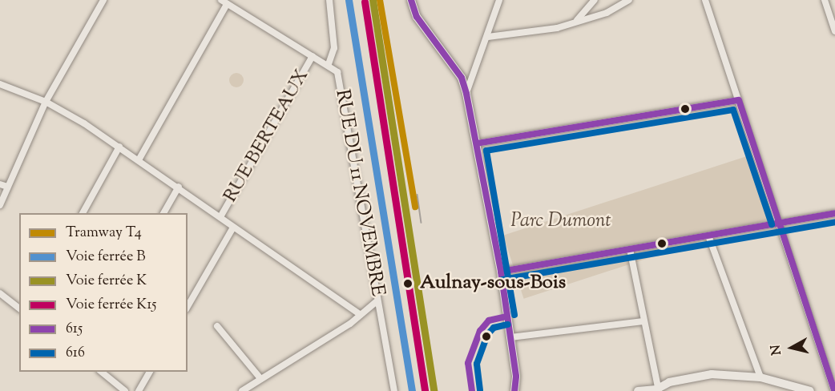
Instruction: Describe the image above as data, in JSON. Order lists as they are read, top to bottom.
{
  "streets": {
    "street": ["RUE BERTEAUX", "RUE DU 11 NOVEMBRE"]
  },
  "parks": ["Parc Dumont"],
  "places": ["Aulnay-sous-Bois"],
  "lines": [
    "tram line T4",
    "rail line B",
    "rail line K",
    "transit line 615",
    "rail line K15",
    "transit line 616"
  ],
  "legend": [
    "Tramway T4",
    "Voie ferrée B",
    "Voie ferrée K",
    "Voie ferrée K15",
    "615",
    "616"
  ],
  "north": "left"
}
